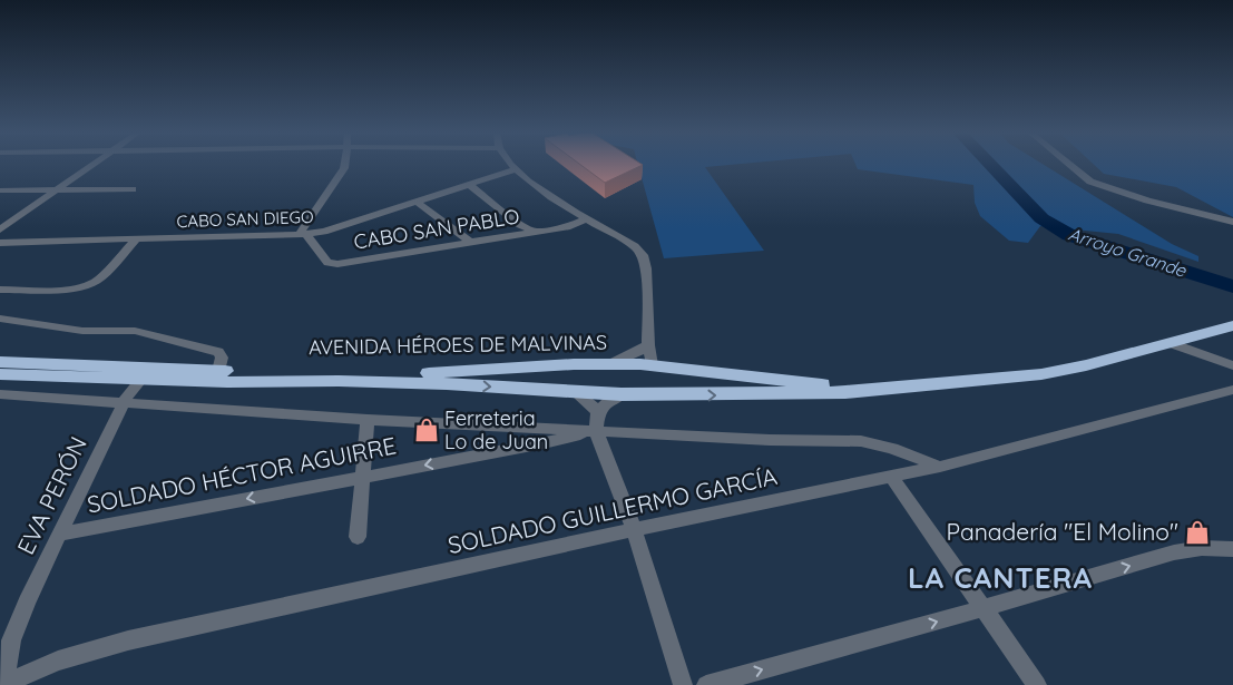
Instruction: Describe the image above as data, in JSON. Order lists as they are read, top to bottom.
{
  "streets": {
    "highway": ["AVENIDA HÉROES DE MALVINAS"],
    "street": [
      "CABO SAN DIEGO",
      "CABO SAN PABLO",
      "SOLDADO HÉCTOR AGUIRRE",
      "EVA PERÓN",
      "SOLDADO GUILLERMO GARCÍA"
    ]
  },
  "crossings": [
    ["CABO SAN DIEGO", "CABO SAN PABLO"],
    ["AVENIDA HÉROES DE MALVINAS", "EVA PERÓN"],
    ["SOLDADO HÉCTOR AGUIRRE", "EVA PERÓN"],
    ["EVA PERÓN", "SOLDADO GUILLERMO GARCÍA"]
  ],
  "districts": ["LA CANTERA"],
  "water": ["Arroyo Grande"],
  "places": {
    "shop": ["Ferreteria Lo de Juan", "Panadería \"El Molino\""]
  }
}
